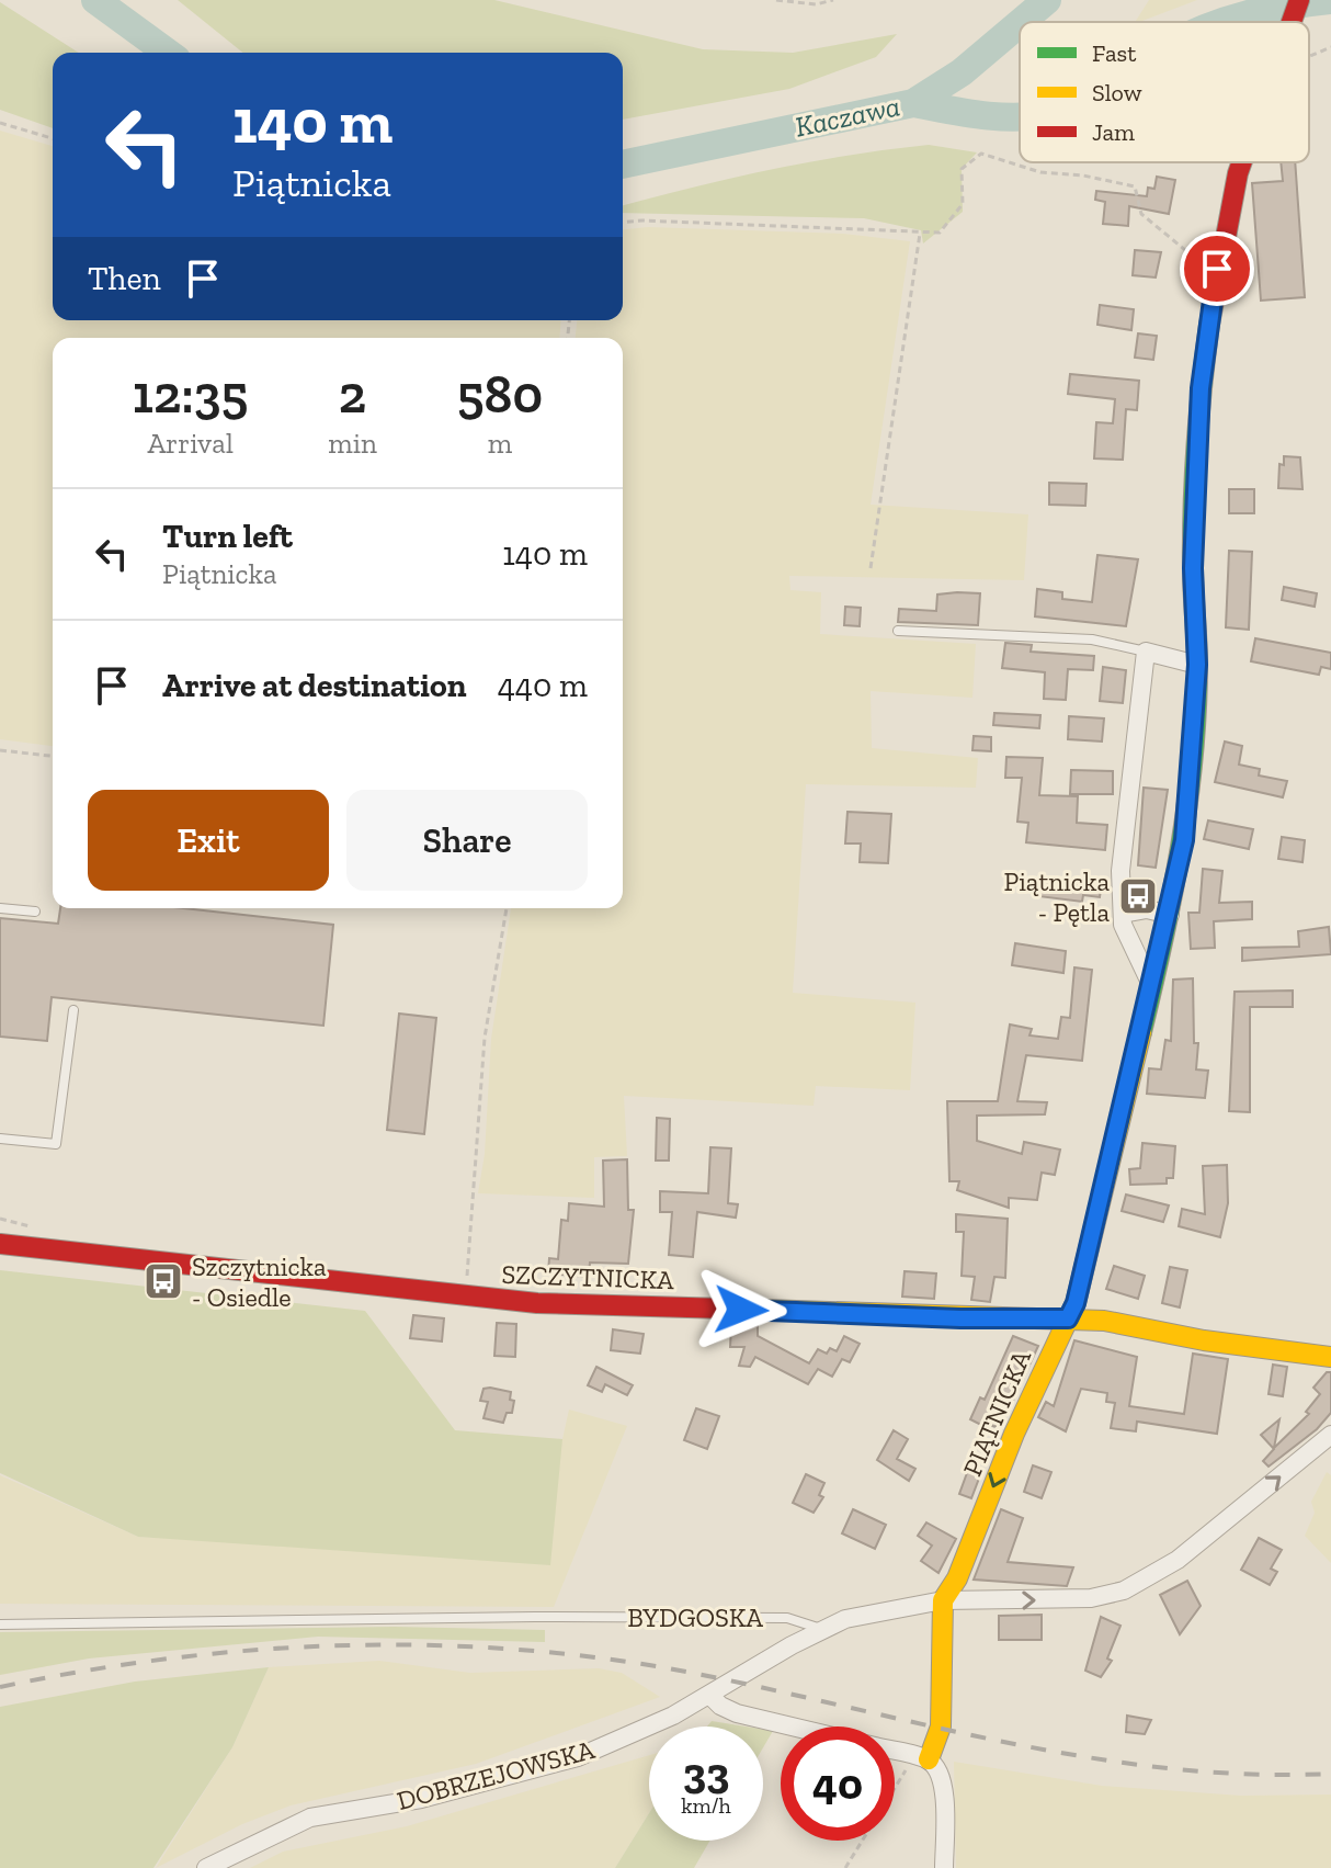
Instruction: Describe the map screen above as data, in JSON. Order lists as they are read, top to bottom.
{
  "streets": {
    "street": ["SZCZYTNICKA", "PIĄTNICKA", "DOBRZEJOWSKA"],
    "lane": ["BYDGOSKA"]
  },
  "crossings": [
    ["SZCZYTNICKA", "PIĄTNICKA"],
    ["BYDGOSKA", "DOBRZEJOWSKA"]
  ],
  "water": ["Kaczawa"],
  "places": {
    "bus stop": ["Piątnicka - Pętla", "Szczytnicka - Osiedle"]
  },
  "legend": ["Fast", "Slow", "Jam"],
  "page": {
    "turn": ["140 m", "Piątnicka"],
    "then": "Then",
    "eta": [
      "12:35",
      "Arrival",
      "2",
      "min",
      "580",
      "m"
    ],
    "list": [
      {
        "name": "Turn left",
        "note": "Piątnicka",
        "value": "140 m"
      },
      {
        "name": "Arrive at destination",
        "value": "440 m"
      }
    ],
    "buttons": ["Exit", "Share"],
    "speed": "33 km/h",
    "limit": "40"
  }
}
